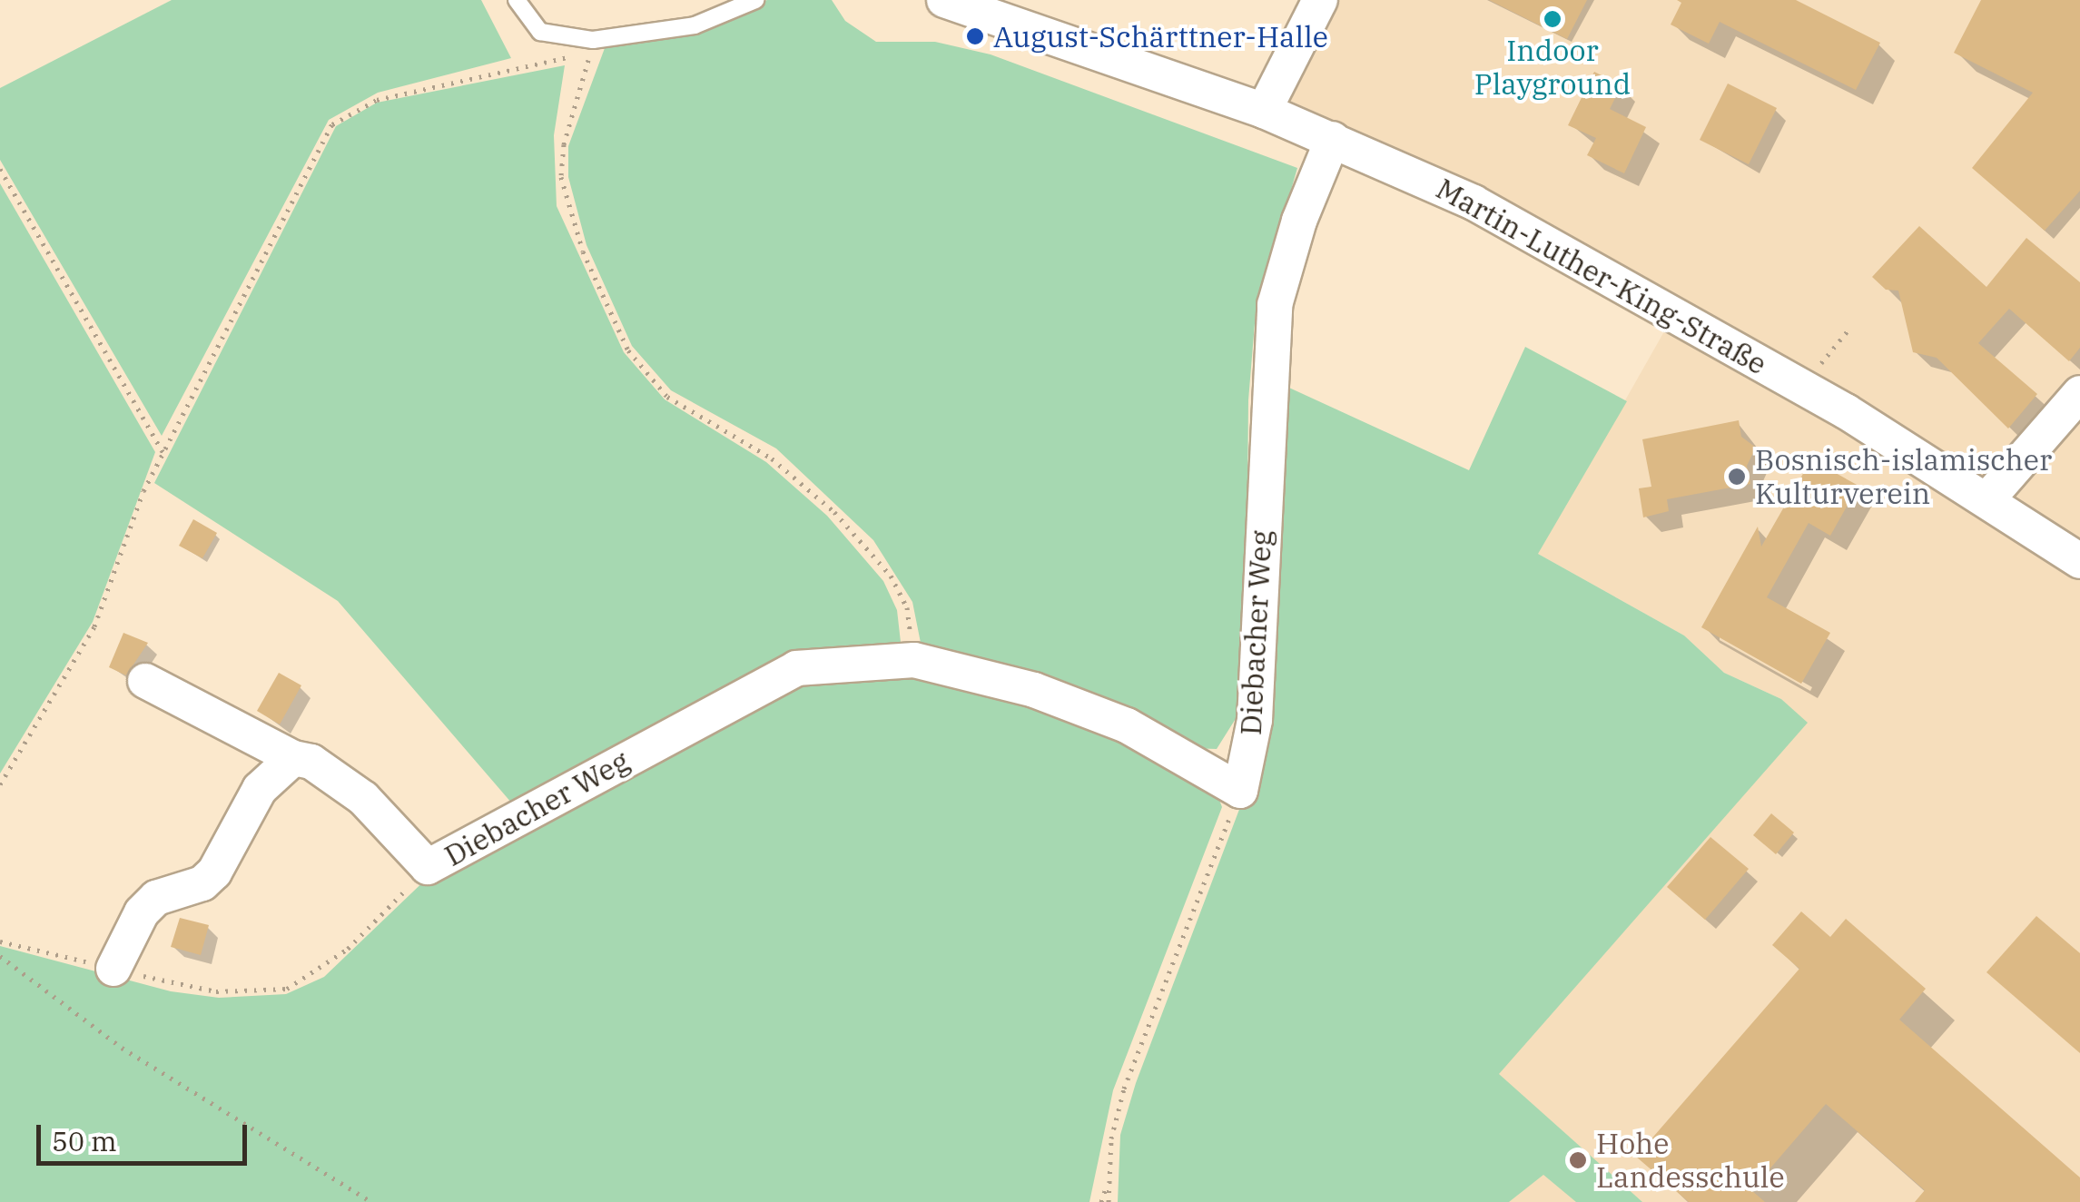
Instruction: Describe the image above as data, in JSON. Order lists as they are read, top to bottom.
{
  "streets": {
    "street": ["Martin-Luther-King-Straße", "Diebacher Weg"]
  },
  "crossings": [
    ["Martin-Luther-King-Straße", "Diebacher Weg"]
  ],
  "places": [
    "Indoor Playground",
    "August-Schärttner-Halle",
    "Bosnisch-islamischer Kulturverein",
    "Hohe Landesschule"
  ],
  "scale_bar": "50 m"
}
